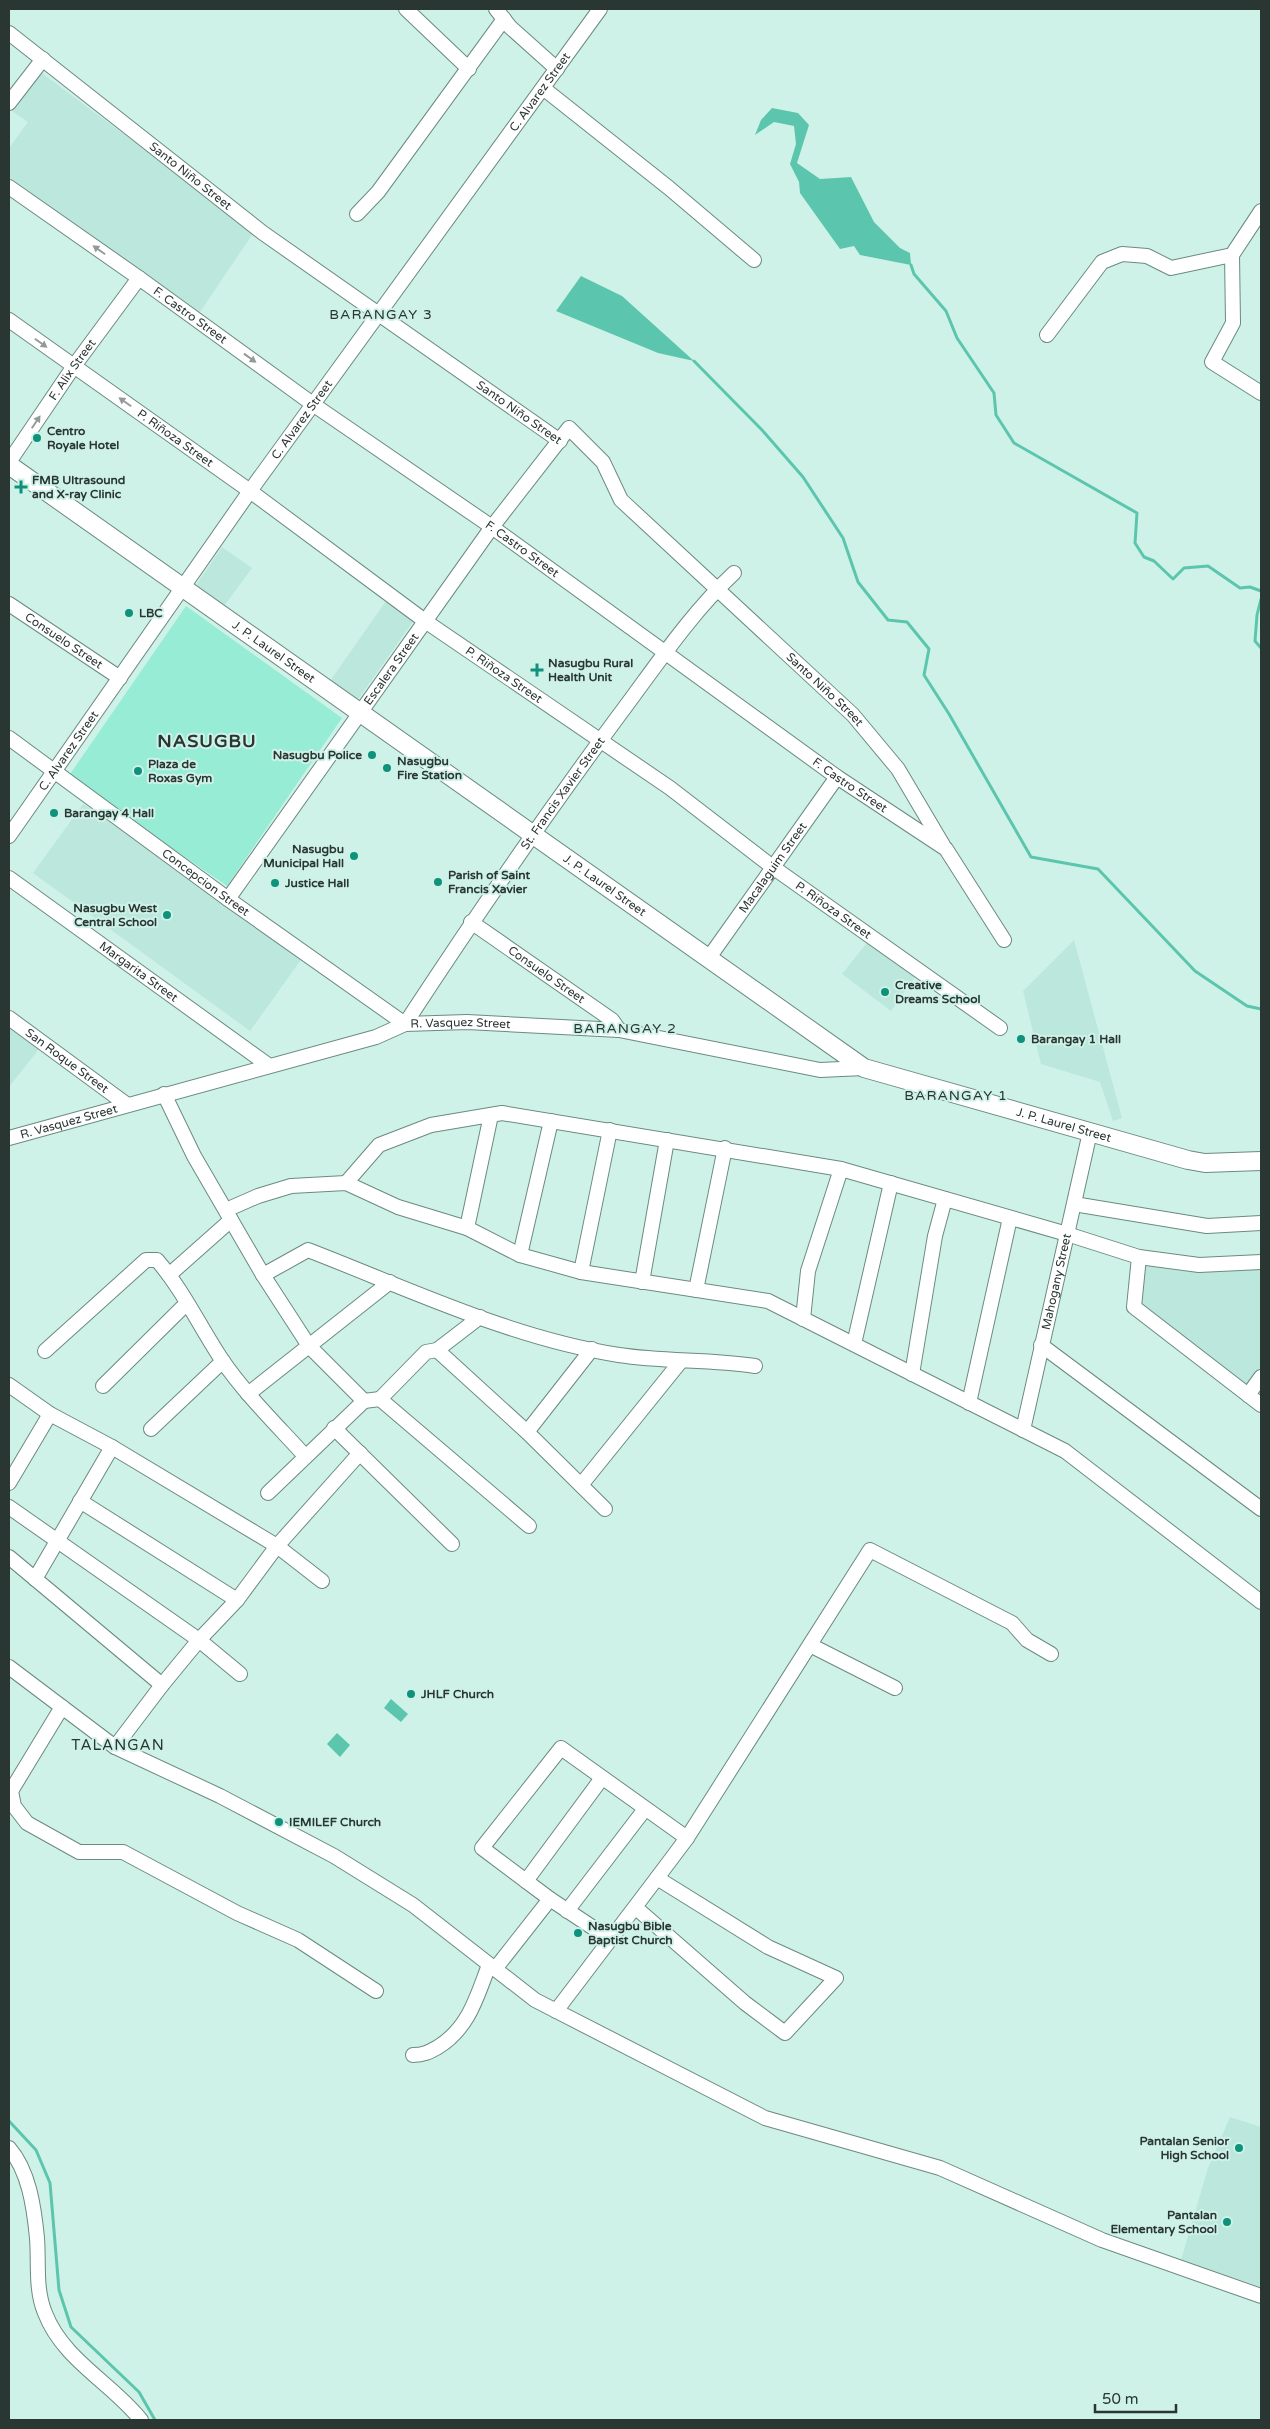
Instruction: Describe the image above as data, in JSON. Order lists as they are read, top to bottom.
{
  "streets": {
    "main road": ["J. P. Laurel Street"],
    "street": [
      "C. Alvarez Street",
      "Santo Niño Street",
      "F. Castro Street",
      "F. Alix Street",
      "P. Riñoza Street",
      "Consuelo Street",
      "Escalera Street",
      "St. Francis Xavier Street",
      "Macalaguim Street",
      "Concepcion Street",
      "Margarita Street",
      "R. Vasquez Street",
      "San Roque Street",
      "Mahogany Street"
    ]
  },
  "crossings": [
    ["C. Alvarez Street", "Santo Niño Street"],
    ["C. Alvarez Street", "F. Castro Street"],
    ["C. Alvarez Street", "P. Riñoza Street"],
    ["C. Alvarez Street", "Consuelo Street"],
    ["C. Alvarez Street", "J. P. Laurel Street"],
    ["C. Alvarez Street", "Concepcion Street"],
    ["Santo Niño Street", "F. Castro Street"],
    ["Santo Niño Street", "Escalera Street"],
    ["Santo Niño Street", "St. Francis Xavier Street"],
    ["F. Castro Street", "F. Alix Street"],
    ["F. Castro Street", "Escalera Street"],
    ["F. Castro Street", "St. Francis Xavier Street"],
    ["F. Castro Street", "Macalaguim Street"],
    ["F. Alix Street", "P. Riñoza Street"],
    ["F. Alix Street", "J. P. Laurel Street"],
    ["P. Riñoza Street", "Escalera Street"],
    ["P. Riñoza Street", "St. Francis Xavier Street"],
    ["P. Riñoza Street", "Macalaguim Street"],
    ["Consuelo Street", "St. Francis Xavier Street"],
    ["Consuelo Street", "R. Vasquez Street"],
    ["J. P. Laurel Street", "Escalera Street"],
    ["J. P. Laurel Street", "St. Francis Xavier Street"],
    ["J. P. Laurel Street", "Macalaguim Street"],
    ["J. P. Laurel Street", "R. Vasquez Street"],
    ["J. P. Laurel Street", "Mahogany Street"],
    ["Escalera Street", "Concepcion Street"],
    ["St. Francis Xavier Street", "Concepcion Street"],
    ["St. Francis Xavier Street", "R. Vasquez Street"],
    ["Concepcion Street", "R. Vasquez Street"],
    ["Margarita Street", "R. Vasquez Street"],
    ["R. Vasquez Street", "San Roque Street"]
  ],
  "one_way": ["F. Alix Street"],
  "districts": [
    "BARANGAY 3",
    "NASUGBU",
    "BARANGAY 2",
    "BARANGAY 1",
    "TALANGAN"
  ],
  "places": {
    "other": [
      "Centro Royale Hotel",
      "LBC",
      "Nasugbu Police",
      "Nasugbu Fire Station",
      "Plaza de Roxas Gym",
      "Barangay 4 Hall",
      "Nasugbu Municipal Hall",
      "Parish of Saint Francis Xavier",
      "Justice Hall",
      "Nasugbu West Central School",
      "Creative Dreams School",
      "Barangay 1 Hall",
      "JHLF Church",
      "IEMILEF Church",
      "Nasugbu Bible Baptist Church",
      "Pantalan Senior High School",
      "Pantalan Elementary School"
    ],
    "health": ["FMB Ultrasound and X-ray Clinic", "Nasugbu Rural Health Unit"]
  },
  "scale_bar": "50 m"
}
